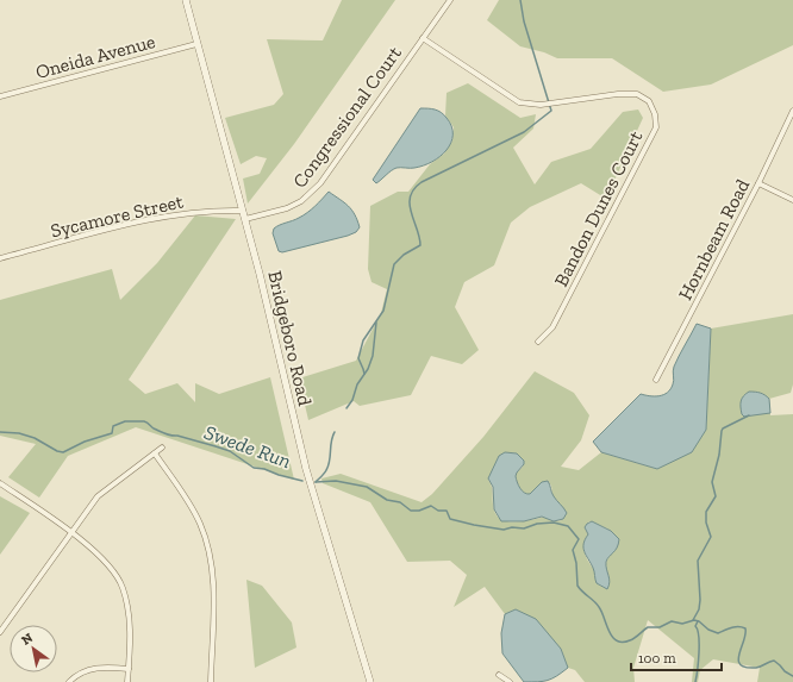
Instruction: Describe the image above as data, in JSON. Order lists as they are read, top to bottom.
{
  "streets": {
    "main road": ["Bridgeboro Road"],
    "street": [
      "Oneida Avenue",
      "Congressional Court",
      "Bandon Dunes Court",
      "Sycamore Street",
      "Hornbeam Road"
    ]
  },
  "crossings": [
    ["Oneida Avenue", "Bridgeboro Road"],
    ["Congressional Court", "Bandon Dunes Court"],
    ["Congressional Court", "Bridgeboro Road"],
    ["Sycamore Street", "Bridgeboro Road"]
  ],
  "water": ["Swede Run"],
  "scale_bar": "100 m",
  "north": "top left"
}
